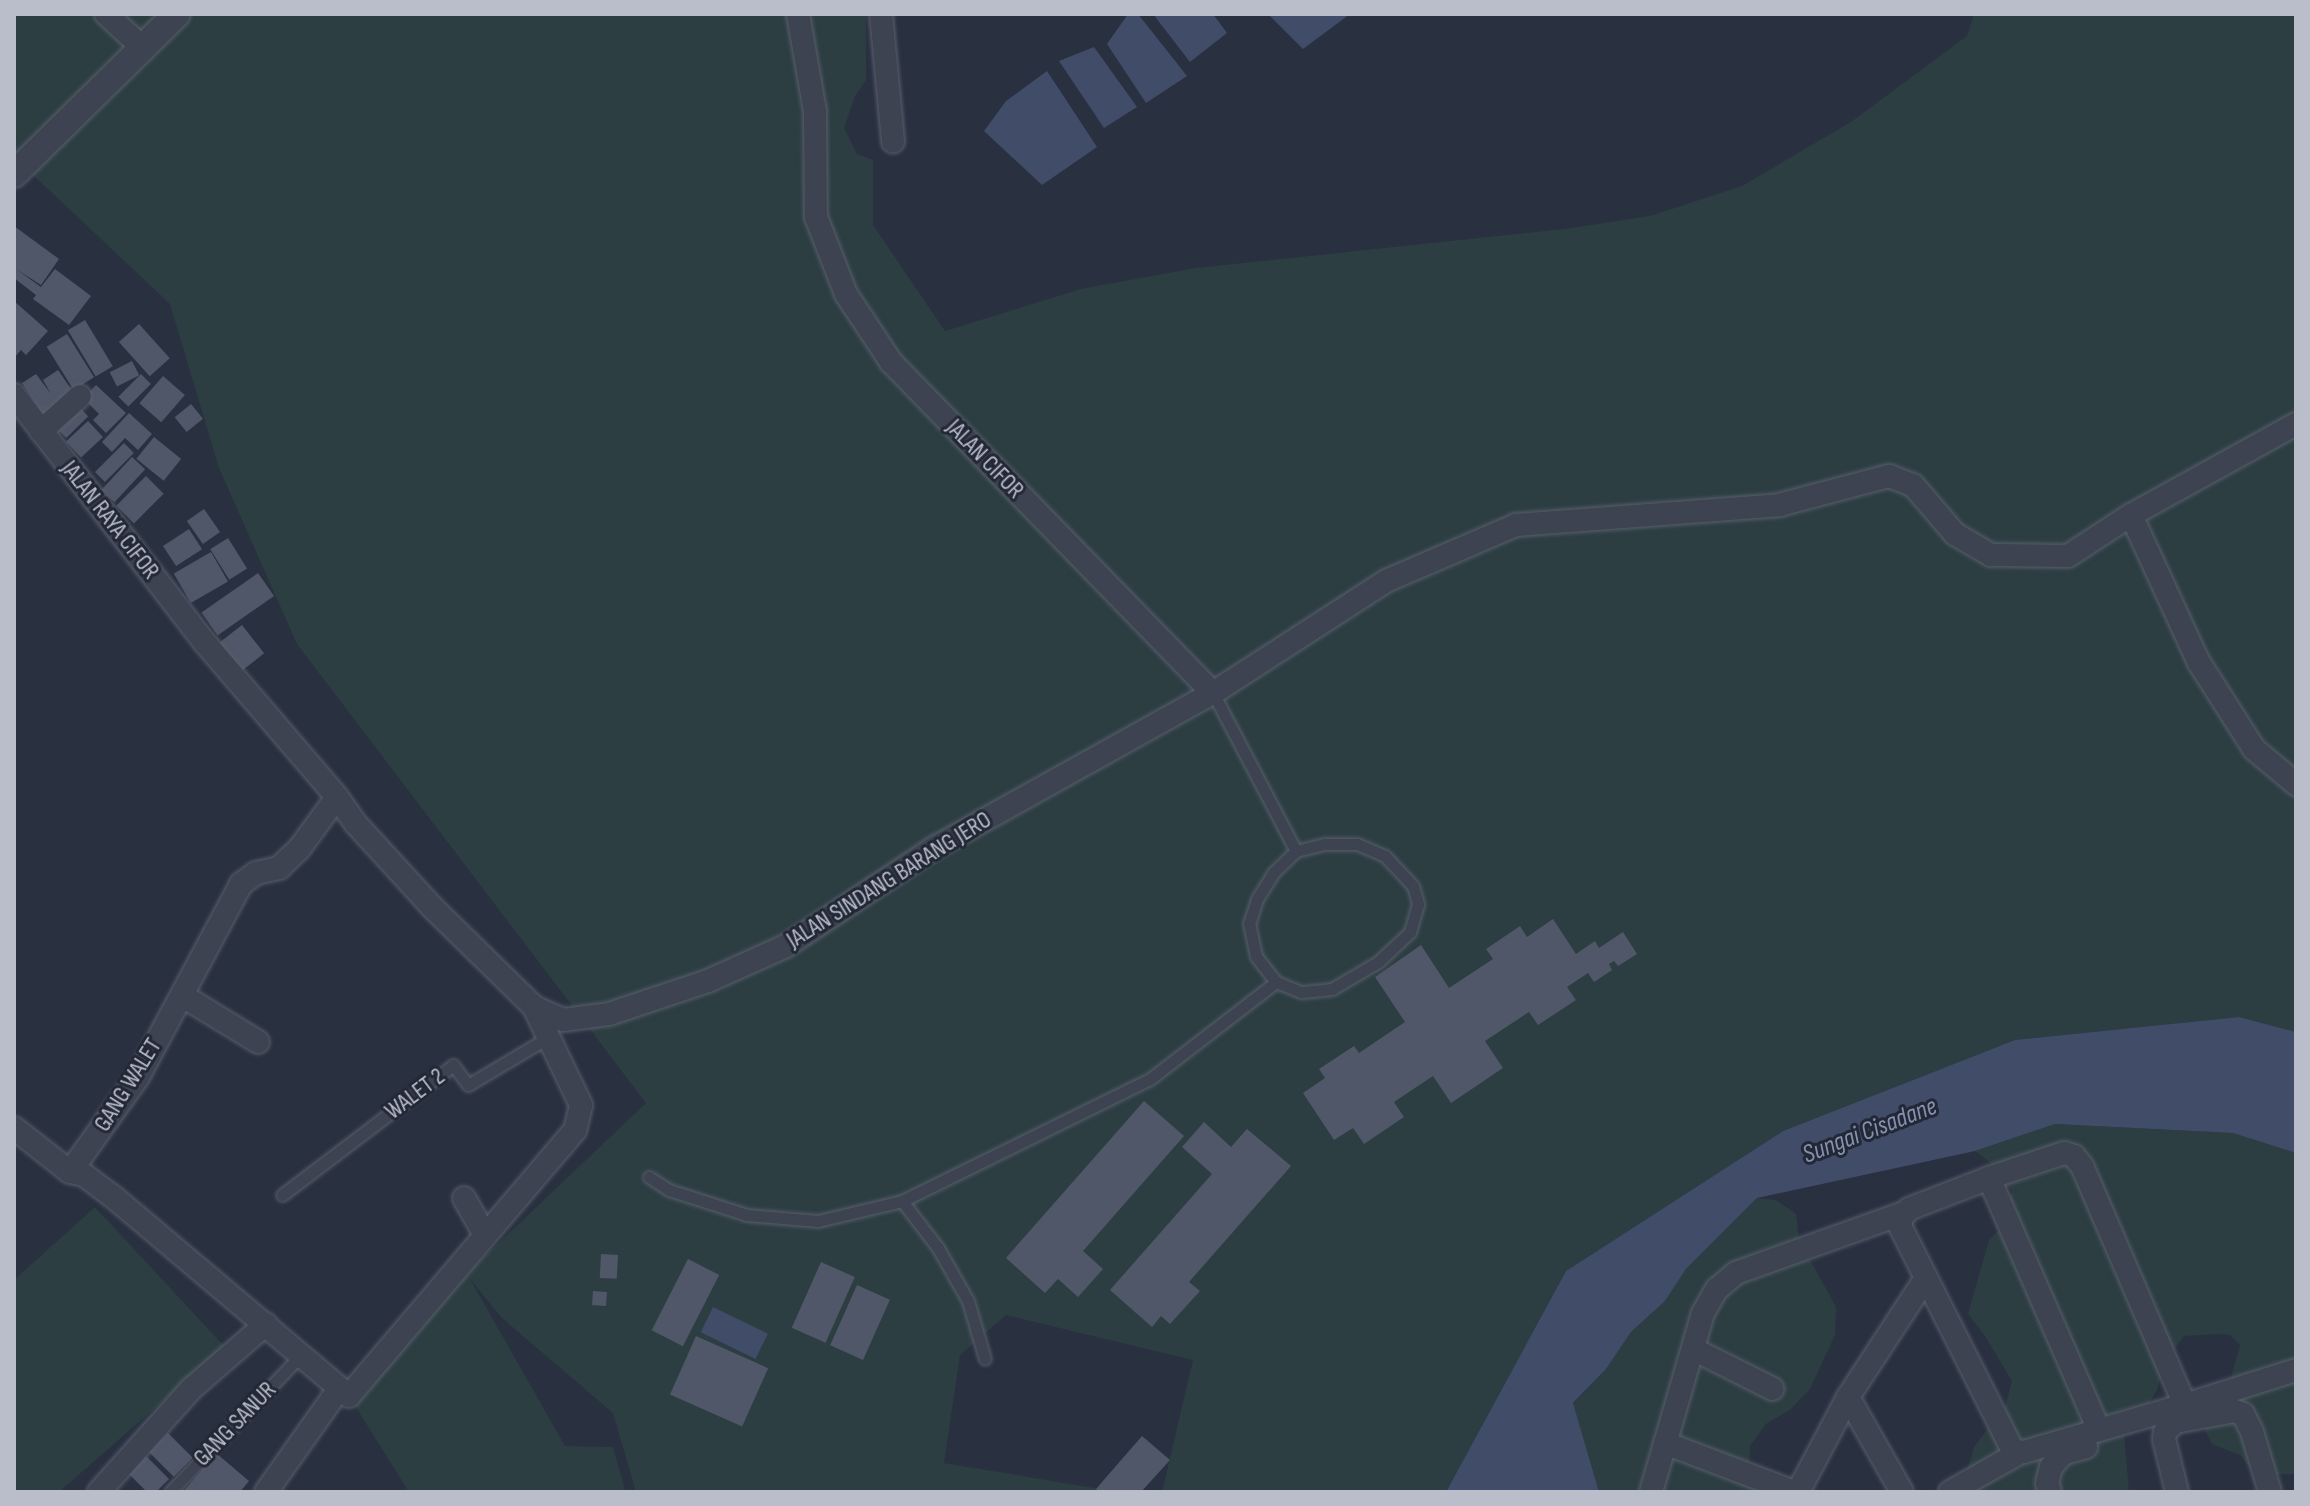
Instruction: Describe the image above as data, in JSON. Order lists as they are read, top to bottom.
{
  "streets": {
    "street": [
      "JALAN CIFOR",
      "JALAN RAYA CIFOR",
      "JALAN SINDANG BARANG JERO",
      "GANG WALET"
    ],
    "lane": ["WALET 2", "GANG SANUR"]
  },
  "crossings": [
    ["JALAN CIFOR", "JALAN SINDANG BARANG JERO"],
    ["JALAN RAYA CIFOR", "JALAN SINDANG BARANG JERO"],
    ["JALAN RAYA CIFOR", "GANG WALET"],
    ["JALAN RAYA CIFOR", "WALET 2"],
    ["JALAN SINDANG BARANG JERO", "WALET 2"]
  ],
  "water": ["Sungai Cisadane"]
}
